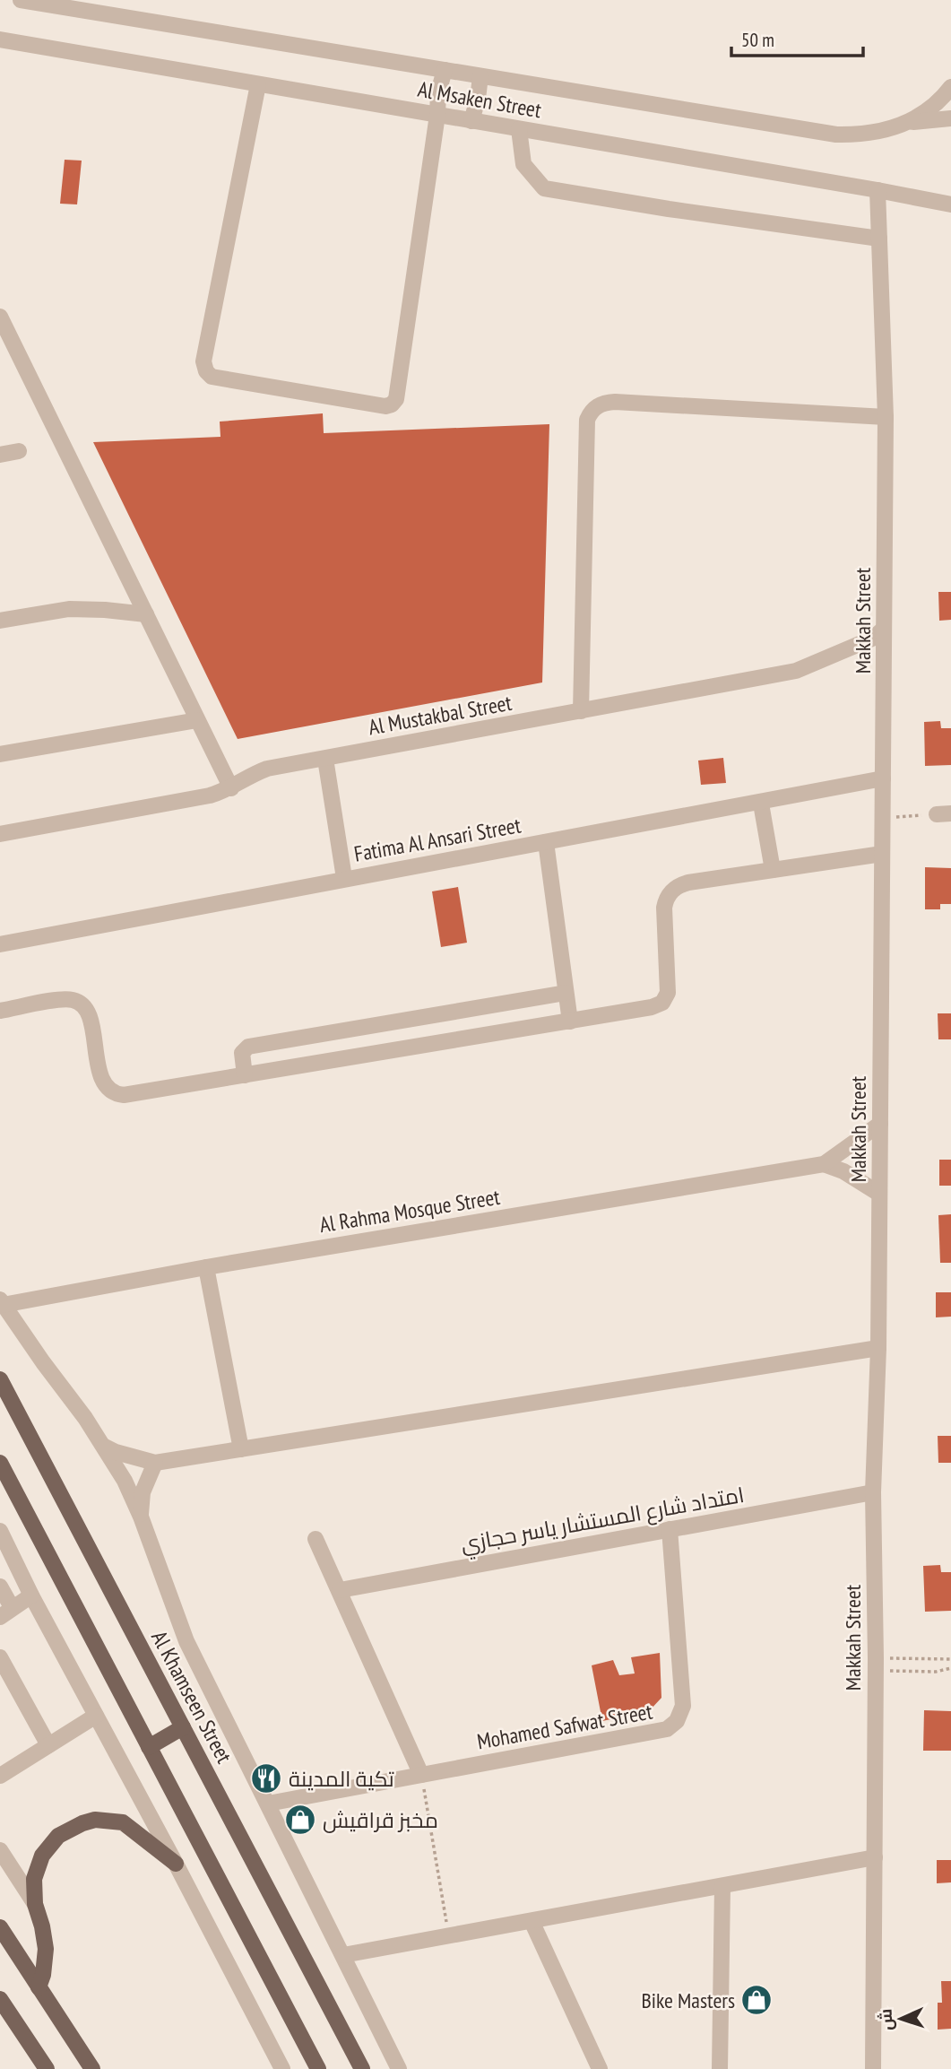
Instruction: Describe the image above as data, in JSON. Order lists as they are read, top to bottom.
{
  "streets": {
    "main road": ["Al Khamseen Street"],
    "street": [
      "Al Msaken Street",
      "Makkah Street",
      "Al Mustakbal Street",
      "Fatima Al Ansari Street",
      "Al Rahma Mosque Street",
      "امتداد شارع المستشار ياسر حجازي",
      "Mohamed Safwat Street"
    ]
  },
  "crossings": [
    ["Al Msaken Street", "Makkah Street"],
    ["Makkah Street", "Al Mustakbal Street"],
    ["Makkah Street", "Fatima Al Ansari Street"],
    ["Makkah Street", "Al Rahma Mosque Street"],
    ["Makkah Street", "امتداد شارع المستشار ياسر حجازي"],
    ["امتداد شارع المستشار ياسر حجازي", "Mohamed Safwat Street"]
  ],
  "places": {
    "restaurant": ["تكية المدينة"],
    "shop": ["مخبز قراقيش", "Bike Masters"]
  },
  "scale_bar": "50 m",
  "north": "left"
}
